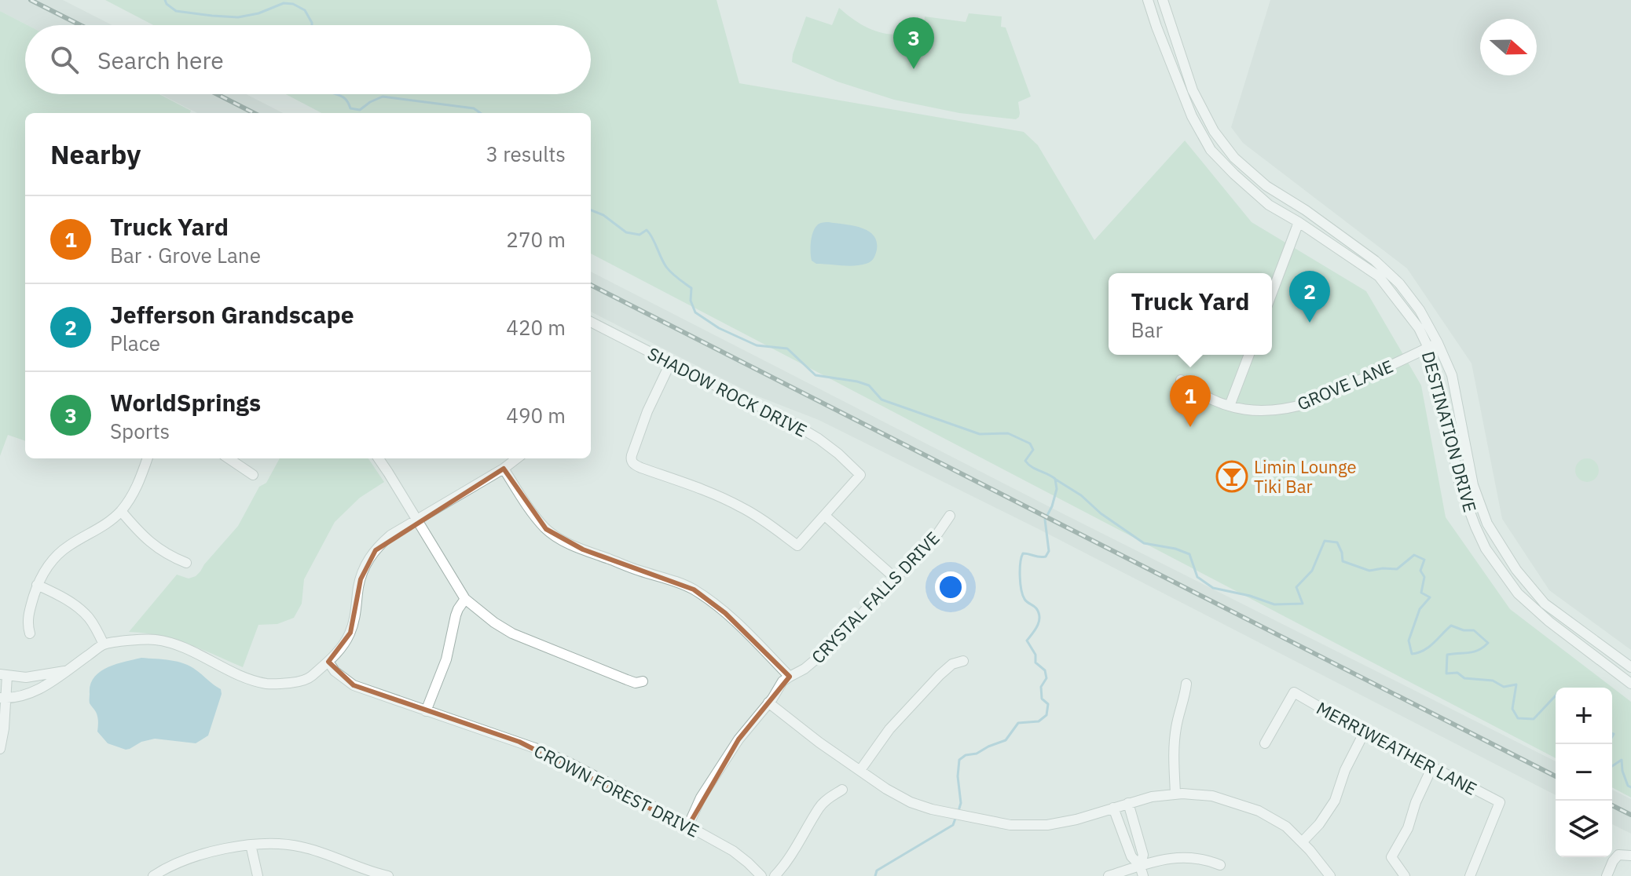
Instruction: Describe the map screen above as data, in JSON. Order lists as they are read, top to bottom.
{
  "streets": {
    "street": [
      "GROVE LANE",
      "SHADOW ROCK DRIVE",
      "DESTINATION DRIVE",
      "CRYSTAL FALLS DRIVE",
      "MERRIWEATHER LANE",
      "CROWN FOREST DRIVE"
    ]
  },
  "crossings": [
    ["GROVE LANE", "DESTINATION DRIVE"],
    ["CRYSTAL FALLS DRIVE", "CROWN FOREST DRIVE"]
  ],
  "places": {
    "bar": ["Limin Lounge Tiki Bar"]
  },
  "north": "right",
  "page": {
    "pins": ["3", "2", "1"],
    "search": "Search here",
    "heading": ["Nearby", "3 results"],
    "list": [
      {
        "mark": "1",
        "name": "Truck Yard",
        "note": "Bar · Grove Lane",
        "value": "270 m"
      },
      {
        "mark": "2",
        "name": "Jefferson Grandscape",
        "note": "Place",
        "value": "420 m"
      },
      {
        "mark": "3",
        "name": "WorldSprings",
        "note": "Sports",
        "value": "490 m"
      }
    ],
    "popup": ["Truck Yard", "Bar"],
    "map_buttons": ["+", "−"]
  }
}
